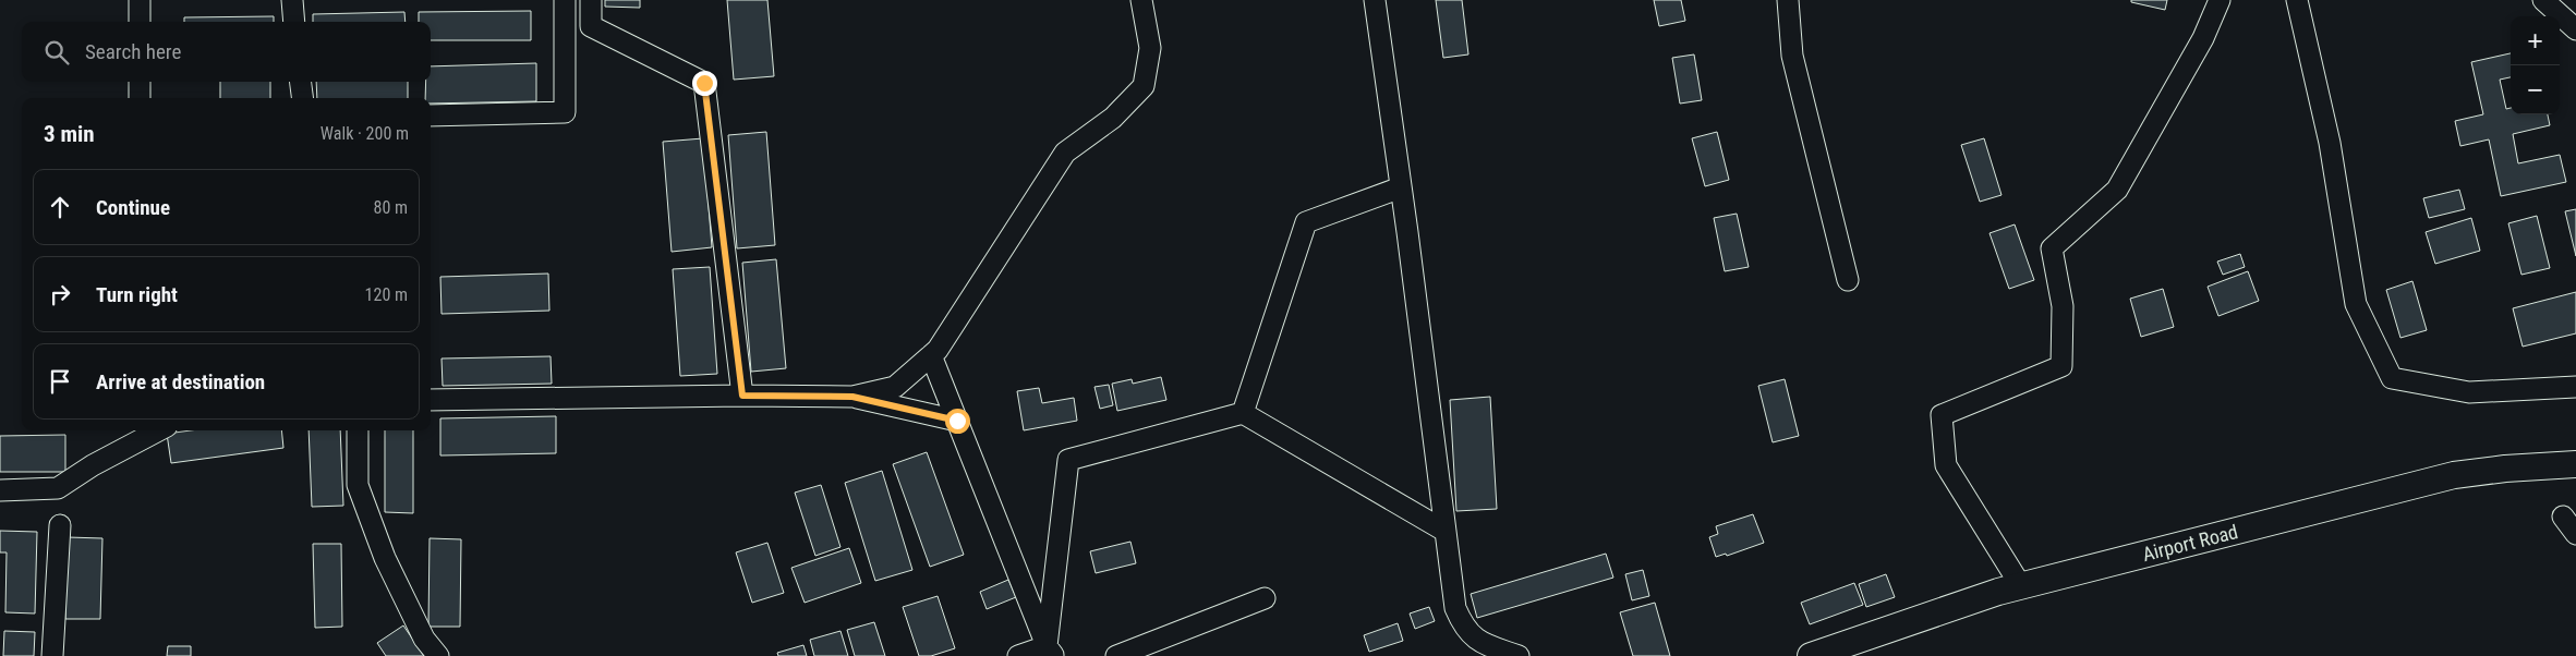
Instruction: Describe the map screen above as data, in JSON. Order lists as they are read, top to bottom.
{
  "streets": {
    "main road": ["Airport Road"]
  },
  "page": {
    "map_buttons": ["+", "−"],
    "search": "Search here",
    "heading": ["3 min", "Walk · 200 m"],
    "list": [
      ["Continue", "80 m"],
      ["Turn right", "120 m"],
      "Arrive at destination"
    ]
  }
}
